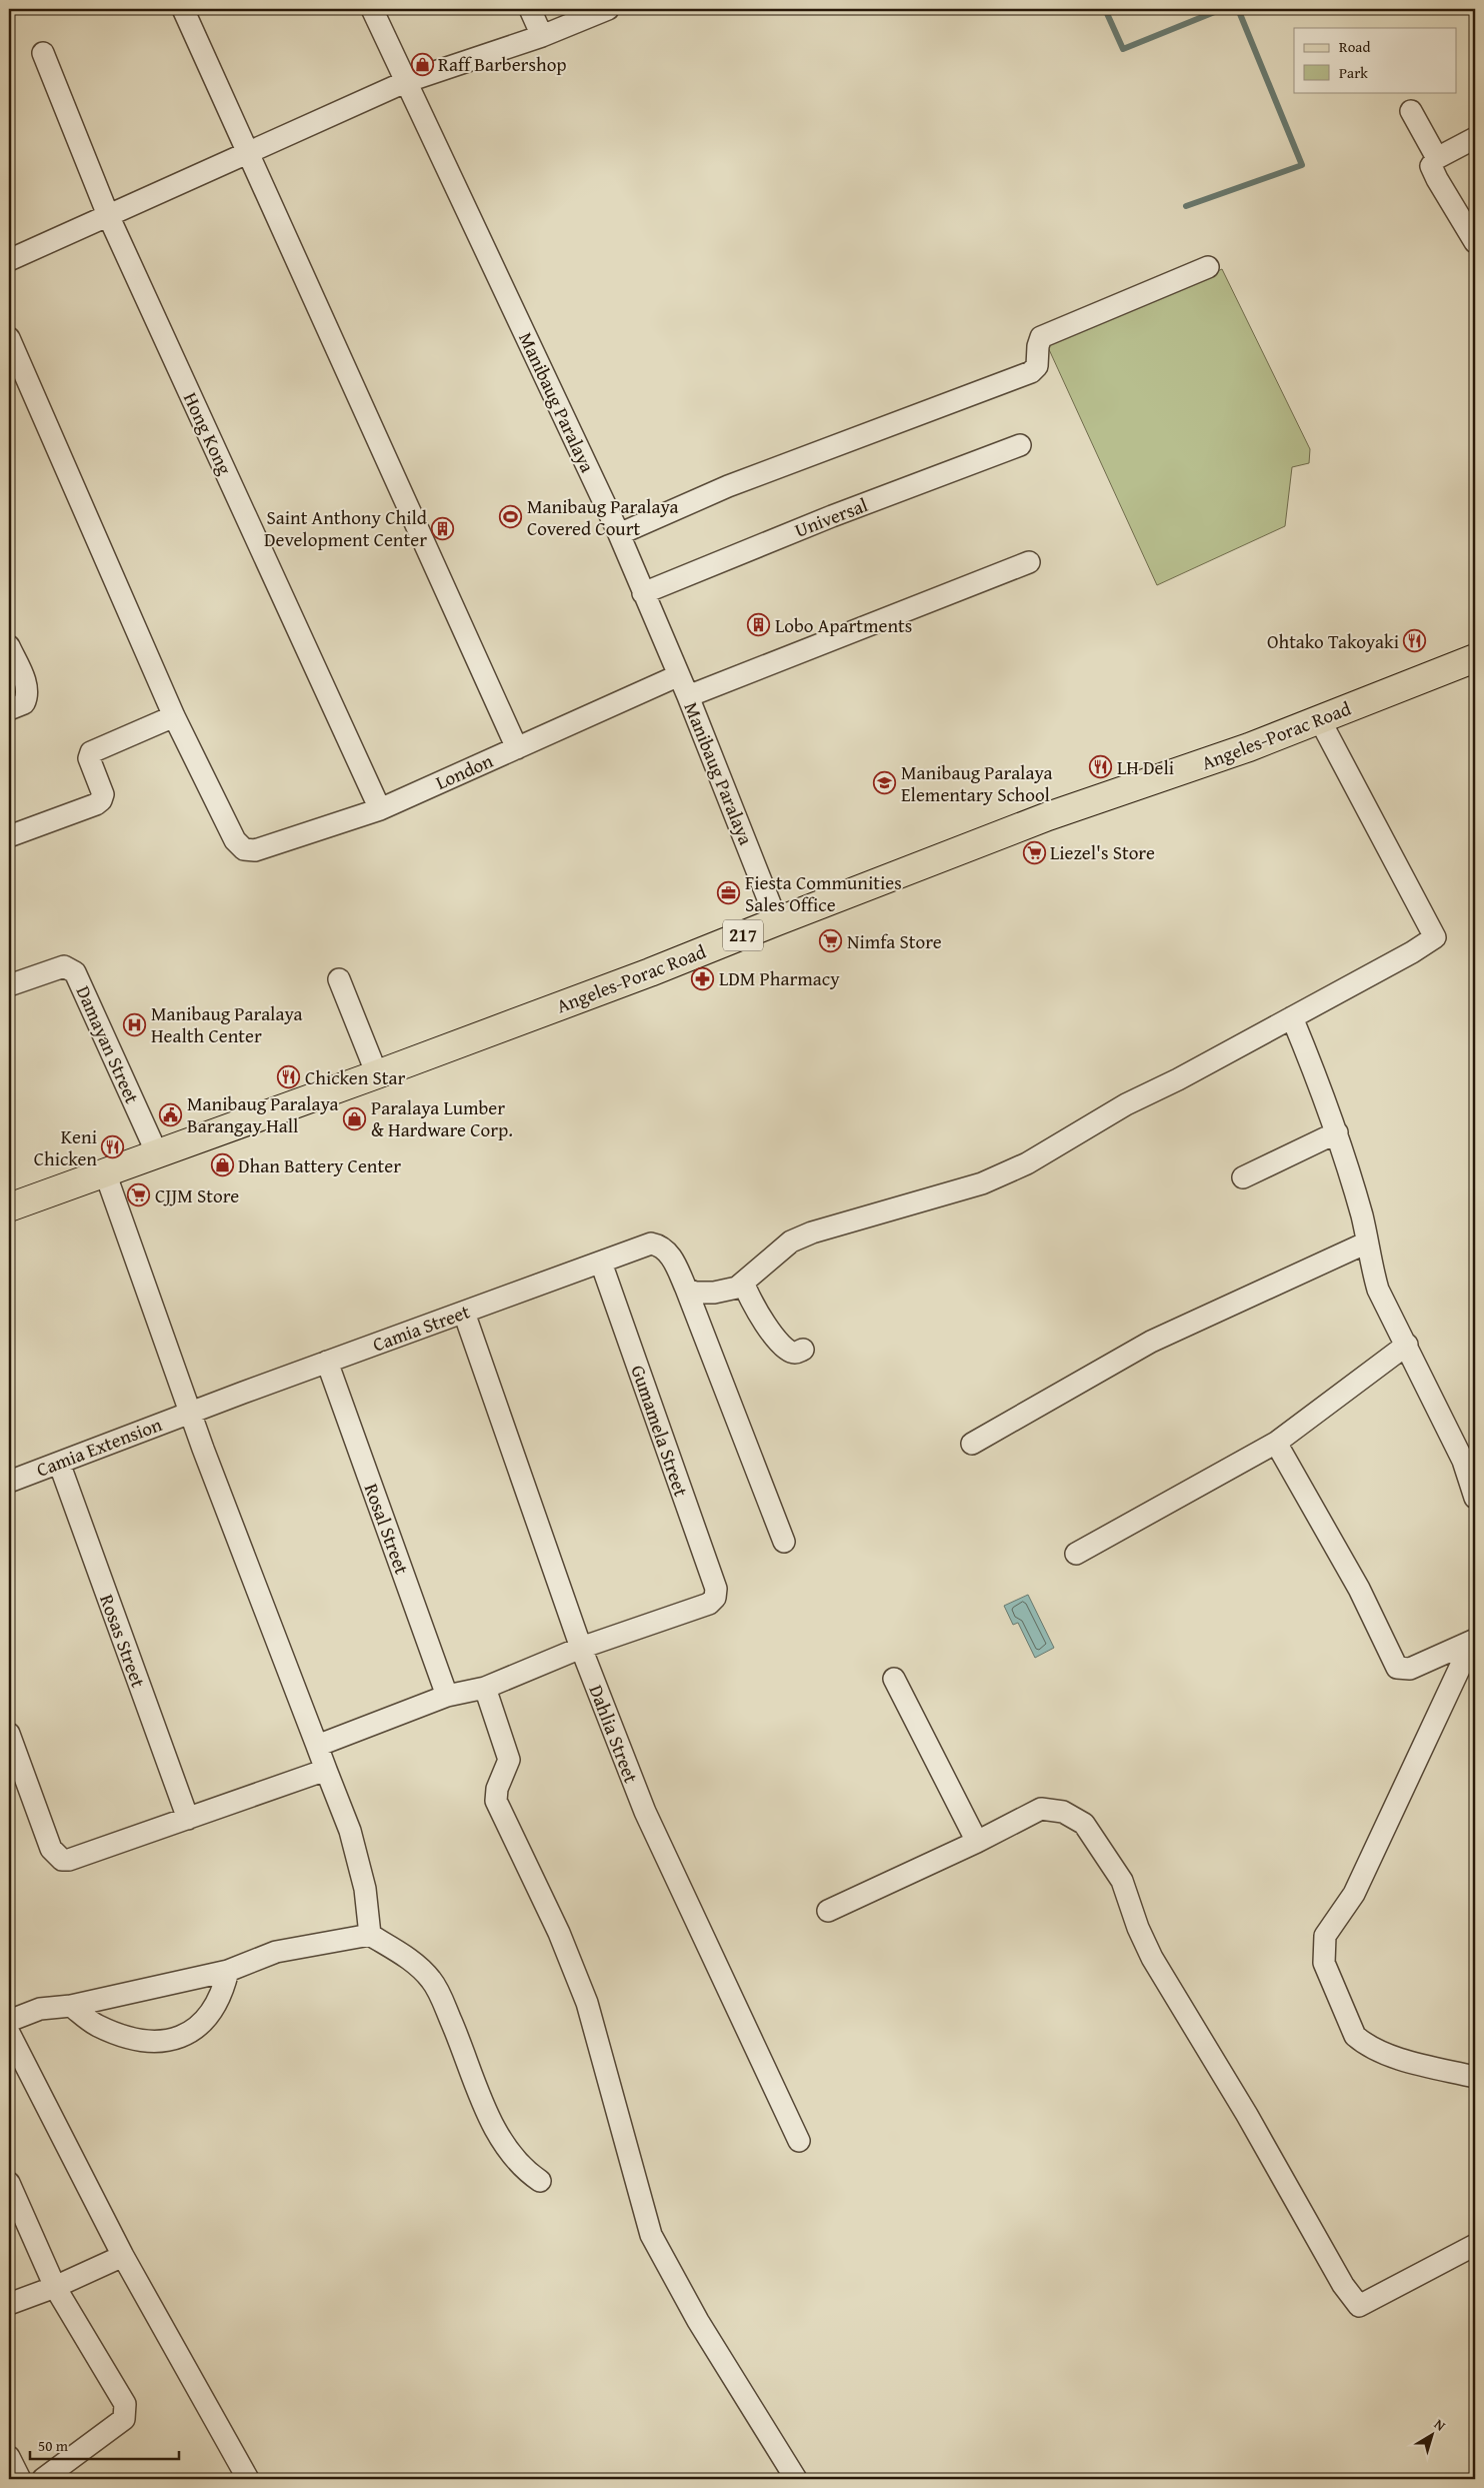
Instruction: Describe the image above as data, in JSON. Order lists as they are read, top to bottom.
{
  "streets": {
    "main road": ["Angeles-Porac Road", "217"],
    "street": [
      "Manibaug Paralaya",
      "Hong Kong",
      "Universal",
      "London",
      "Damayan Street",
      "Camia Street",
      "Gumamela Street",
      "Camia Extension",
      "Rosal Street",
      "Rosas Street",
      "Dahlia Street"
    ]
  },
  "crossings": [
    ["Manibaug Paralaya", "Universal"],
    ["Manibaug Paralaya", "Angeles-Porac Road"],
    ["Manibaug Paralaya", "London"],
    ["Hong Kong", "London"],
    ["Angeles-Porac Road", "Damayan Street"],
    ["Camia Street", "Gumamela Street"],
    ["Camia Street", "Camia Extension"],
    ["Camia Street", "Rosal Street"],
    ["Camia Street", "Dahlia Street"],
    ["Gumamela Street", "Dahlia Street"],
    ["Camia Extension", "Rosas Street"]
  ],
  "places": {
    "shop": ["Raff Barbershop", "Paralaya Lumber & Hardware Corp.", "Dhan Battery Center"],
    "sports": ["Manibaug Paralaya Covered Court"],
    "building": ["Saint Anthony Child Development Center", "Lobo Apartments"],
    "restaurant": [
      "Ohtako Takoyaki",
      "LH Deli",
      "Chicken Star",
      "Keni Chicken"
    ],
    "school or university": ["Manibaug Paralaya Elementary School"],
    "supermarket": ["Liezel's Store", "Nimfa Store", "CJJM Store"],
    "office": ["Fiesta Communities Sales Office"],
    "pharmacy": ["LDM Pharmacy"],
    "hospital": ["Manibaug Paralaya Health Center"],
    "public building": ["Manibaug Paralaya Barangay Hall"]
  },
  "legend": ["Road", "Park"],
  "scale_bar": "50 m",
  "north": "top right"
}
